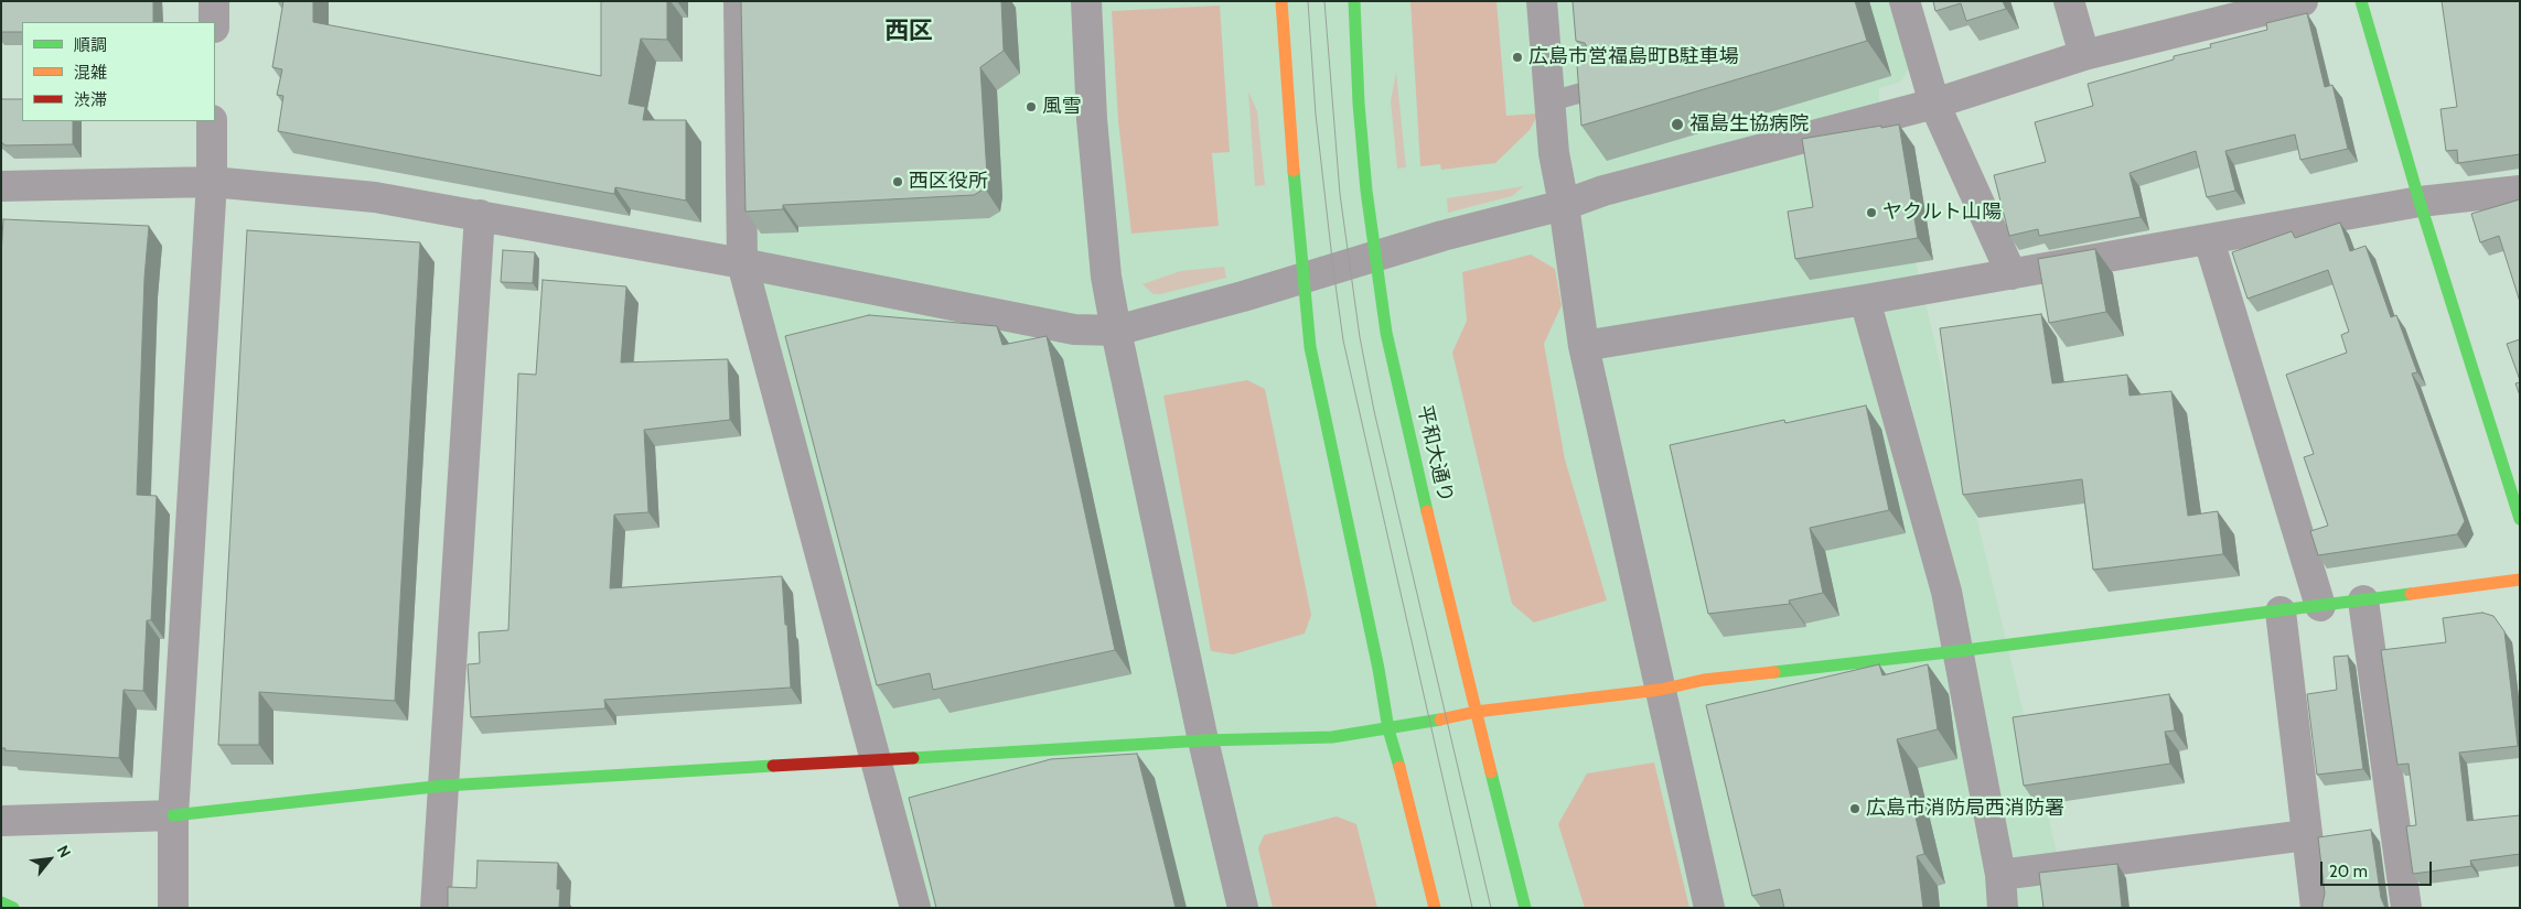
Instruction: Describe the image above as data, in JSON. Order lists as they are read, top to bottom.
{
  "streets": {
    "street": ["平和大通り"]
  },
  "districts": ["西区"],
  "places": [
    "広島市営福島町B駐車場",
    "風雪",
    "福島生協病院",
    "西区役所",
    "ヤクルト山陽",
    "広島市消防局西消防署"
  ],
  "legend": ["順調", "混雑", "渋滞"],
  "scale_bar": "20 m",
  "north": "top right"
}
